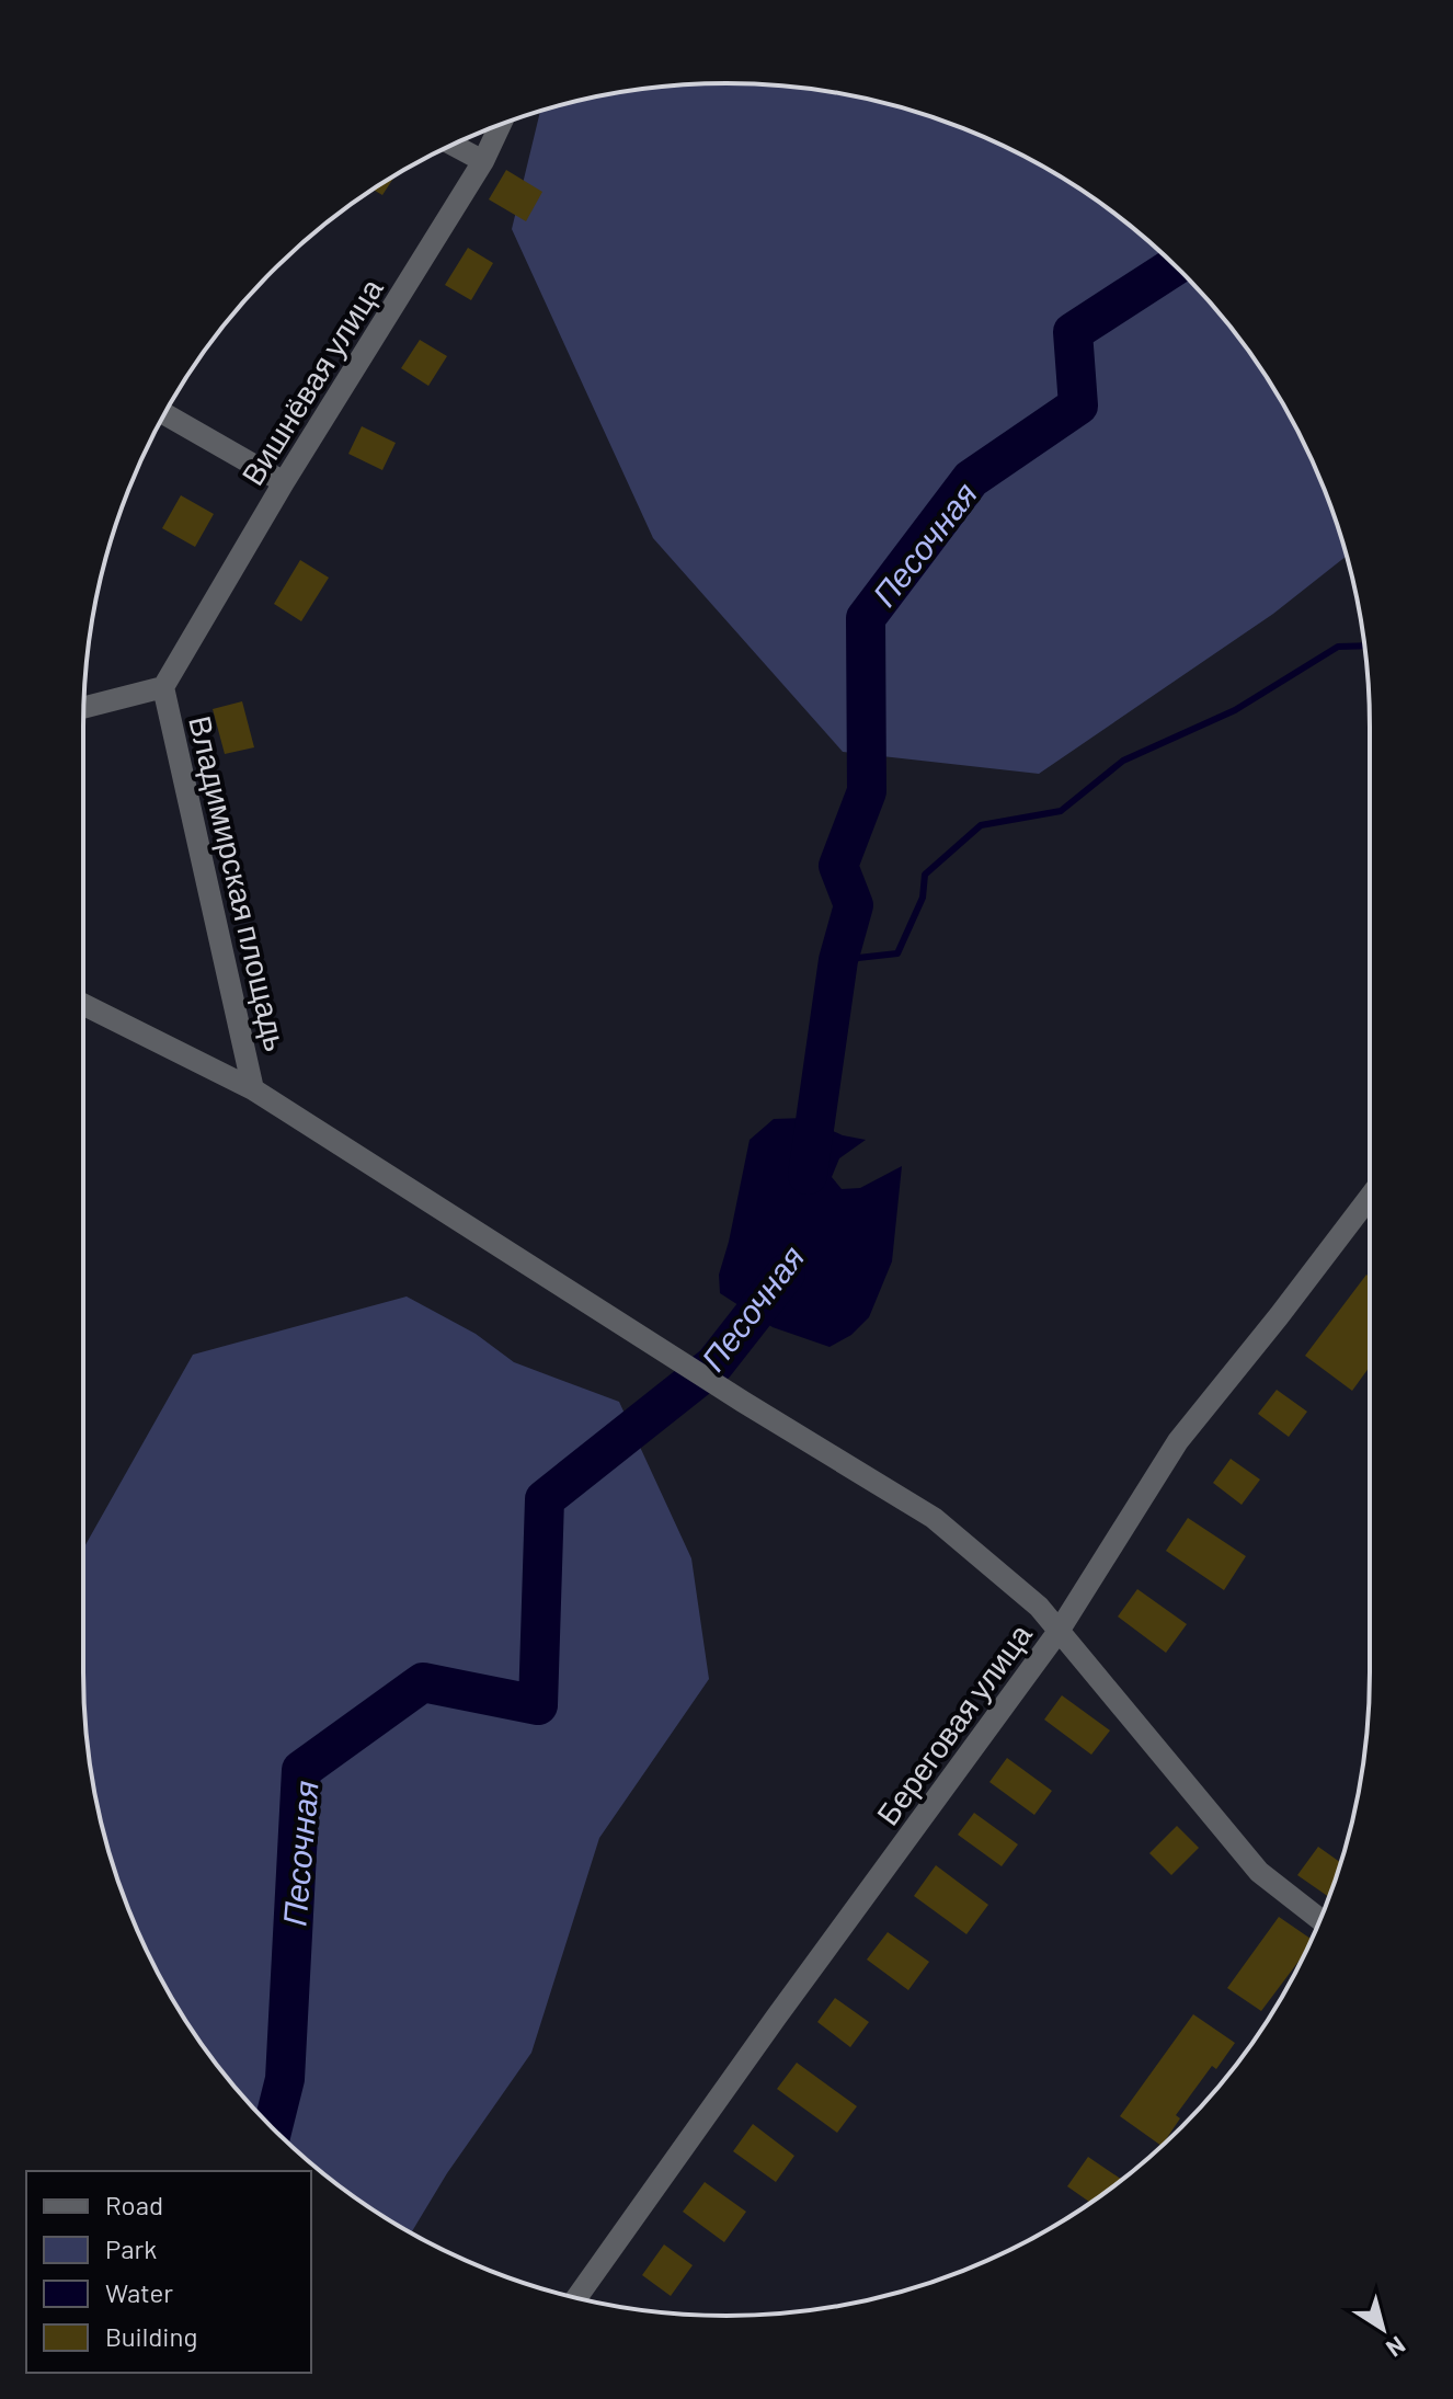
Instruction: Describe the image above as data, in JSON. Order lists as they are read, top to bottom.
{
  "streets": {
    "street": ["Вишнёвая улица", "Владимирская площадь", "Береговая улица"]
  },
  "crossings": [
    ["Вишнёвая улица", "Владимирская площадь"]
  ],
  "water": ["Песочная"],
  "legend": [
    "Road",
    "Park",
    "Water",
    "Building"
  ],
  "north": "bottom right"
}
